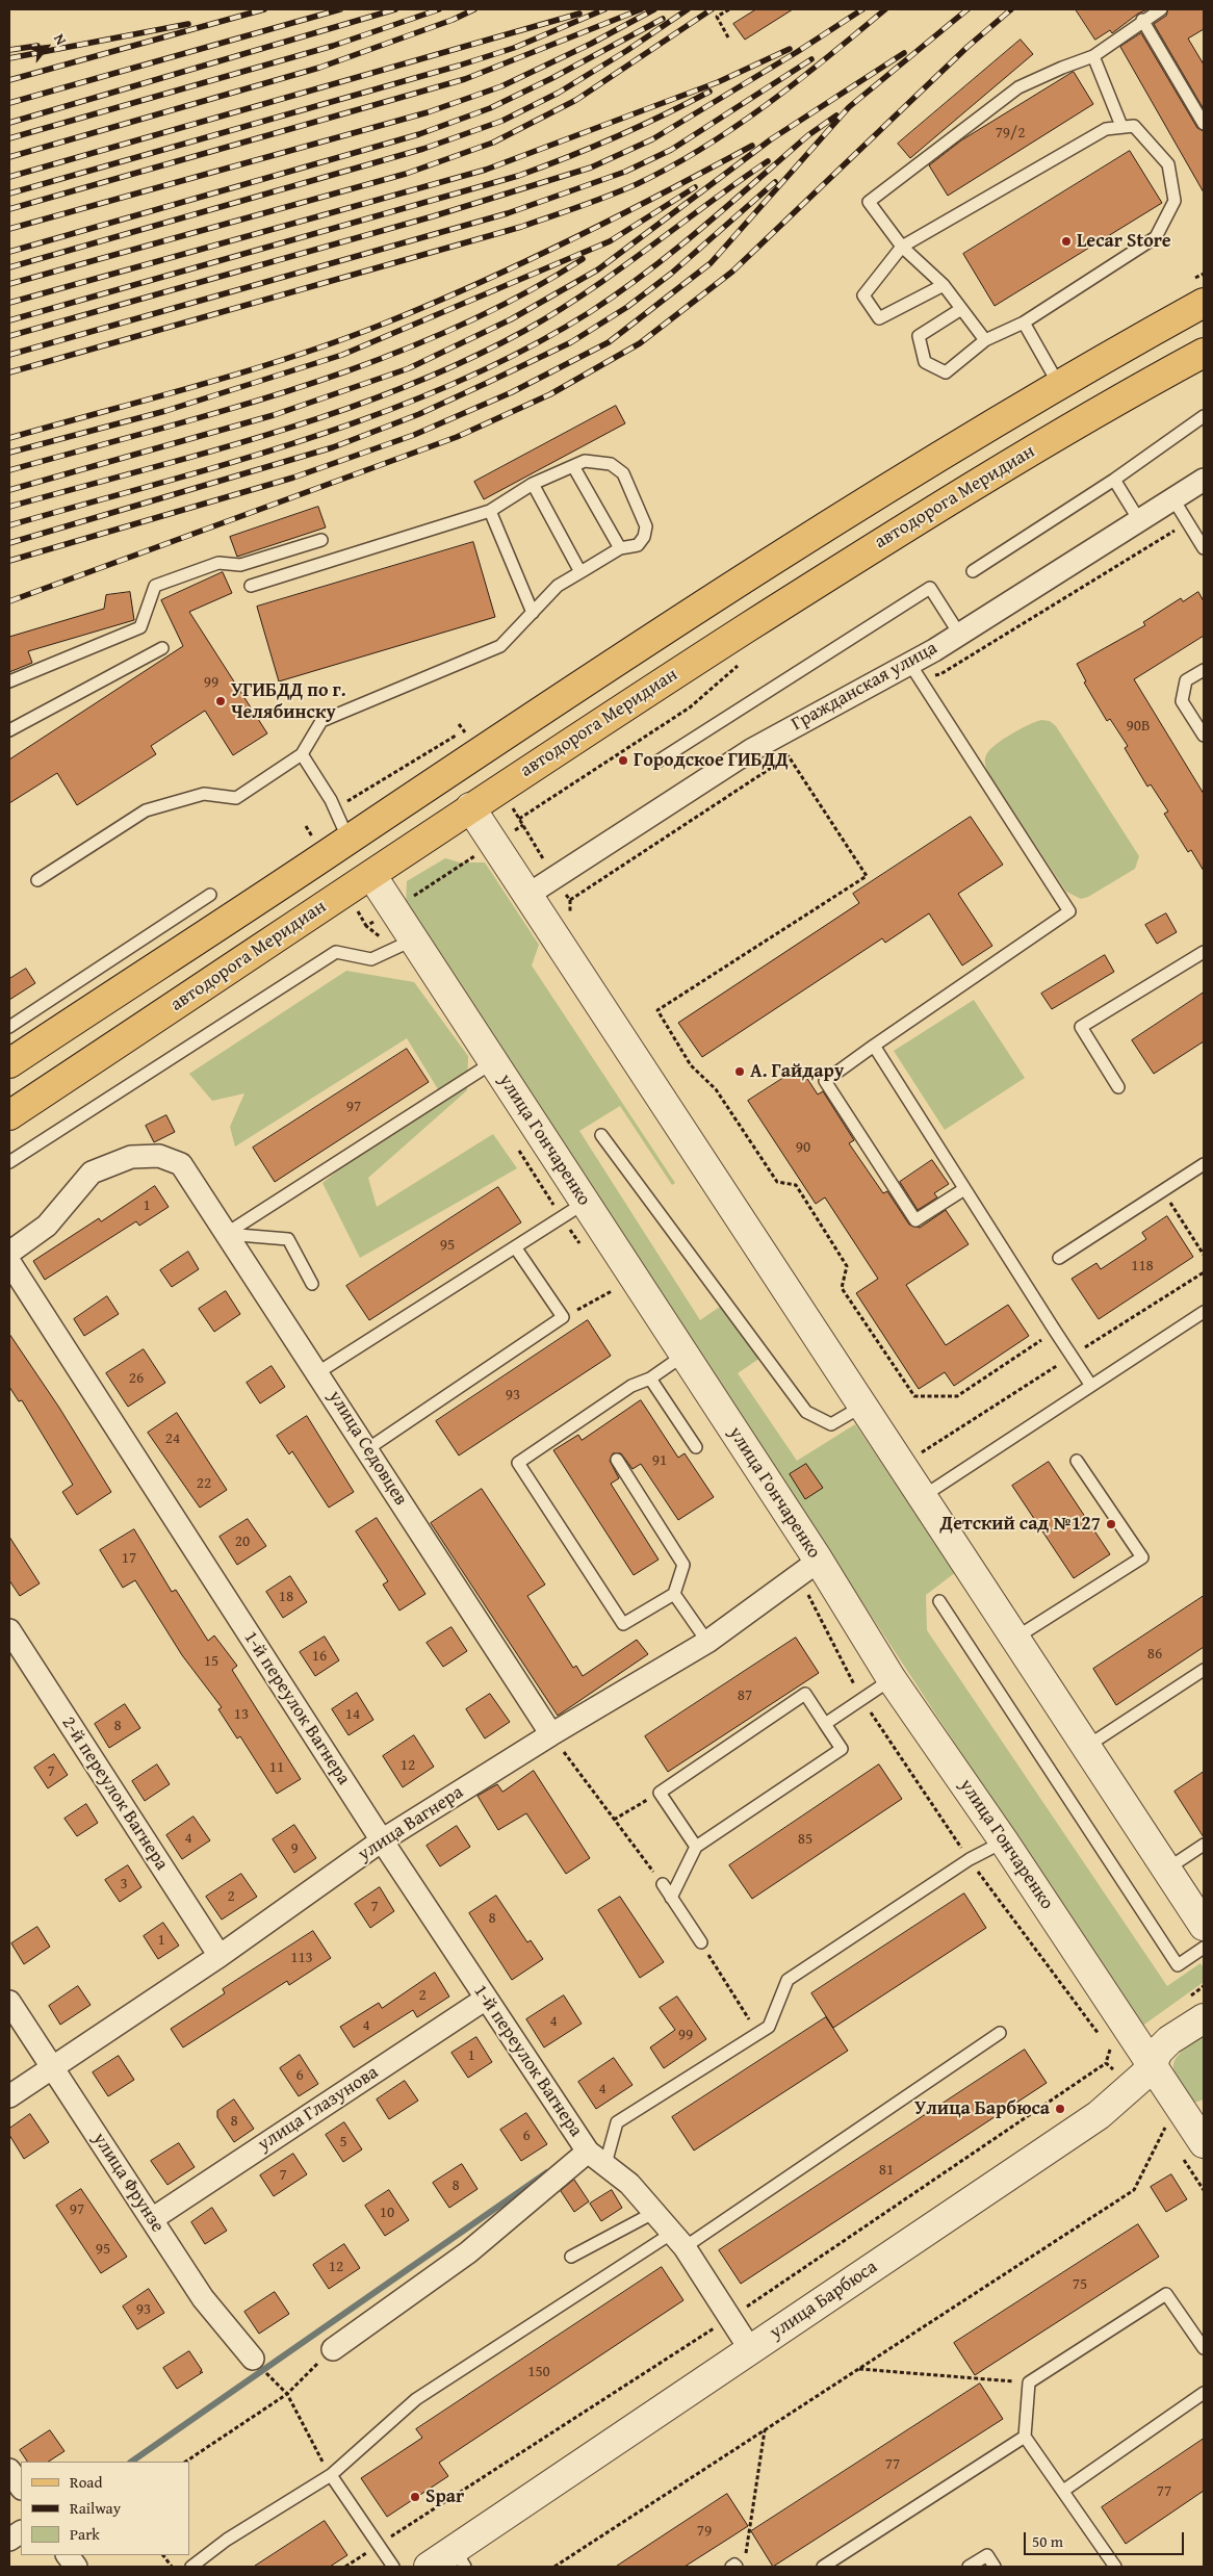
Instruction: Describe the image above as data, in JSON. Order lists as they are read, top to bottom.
{
  "streets": {
    "main road": ["автодорога Меридиан", "улица Гончаренко"],
    "street": [
      "Гражданская улица",
      "улица Седовцев",
      "1-й переулок Вагнера",
      "2-й переулок Вагнера",
      "улица Вагнера",
      "улица Глазунова",
      "улица Фрунзе",
      "улица Барбюса"
    ]
  },
  "crossings": [
    ["автодорога Меридиан", "улица Гончаренко"],
    ["улица Гончаренко", "улица Вагнера"],
    ["улица Гончаренко", "улица Барбюса"],
    ["улица Седовцев", "улица Вагнера"],
    ["1-й переулок Вагнера", "улица Вагнера"],
    ["1-й переулок Вагнера", "улица Глазунова"],
    ["1-й переулок Вагнера", "улица Барбюса"],
    ["2-й переулок Вагнера", "улица Вагнера"],
    ["улица Вагнера", "улица Фрунзе"],
    ["улица Глазунова", "улица Фрунзе"]
  ],
  "places": [
    "Lecar Store",
    "УГИБДД по г. Челябинску",
    "Городское ГИБДД",
    "А. Гайдару",
    "Детский сад №127",
    "Улица Барбюса",
    "Spar"
  ],
  "house_numbers": [
    "79/2",
    "99",
    "90В",
    "97",
    "90",
    "1",
    "95",
    "118",
    "26",
    "93",
    "24",
    "91",
    "22",
    "20",
    "17",
    "18",
    "86",
    "16",
    "15",
    "87",
    "13",
    "14",
    "8",
    "12",
    "11",
    "7",
    "4",
    "85",
    "9",
    "3",
    "2",
    "7",
    "8",
    "1",
    "113",
    "2",
    "4",
    "4",
    "99",
    "1",
    "6",
    "4",
    "8",
    "6",
    "5",
    "81",
    "7",
    "8",
    "97",
    "10",
    "95",
    "12",
    "75",
    "93",
    "150",
    "77",
    "77",
    "79"
  ],
  "legend": ["Road", "Railway", "Park"],
  "scale_bar": "50 m",
  "north": "top right"
}
